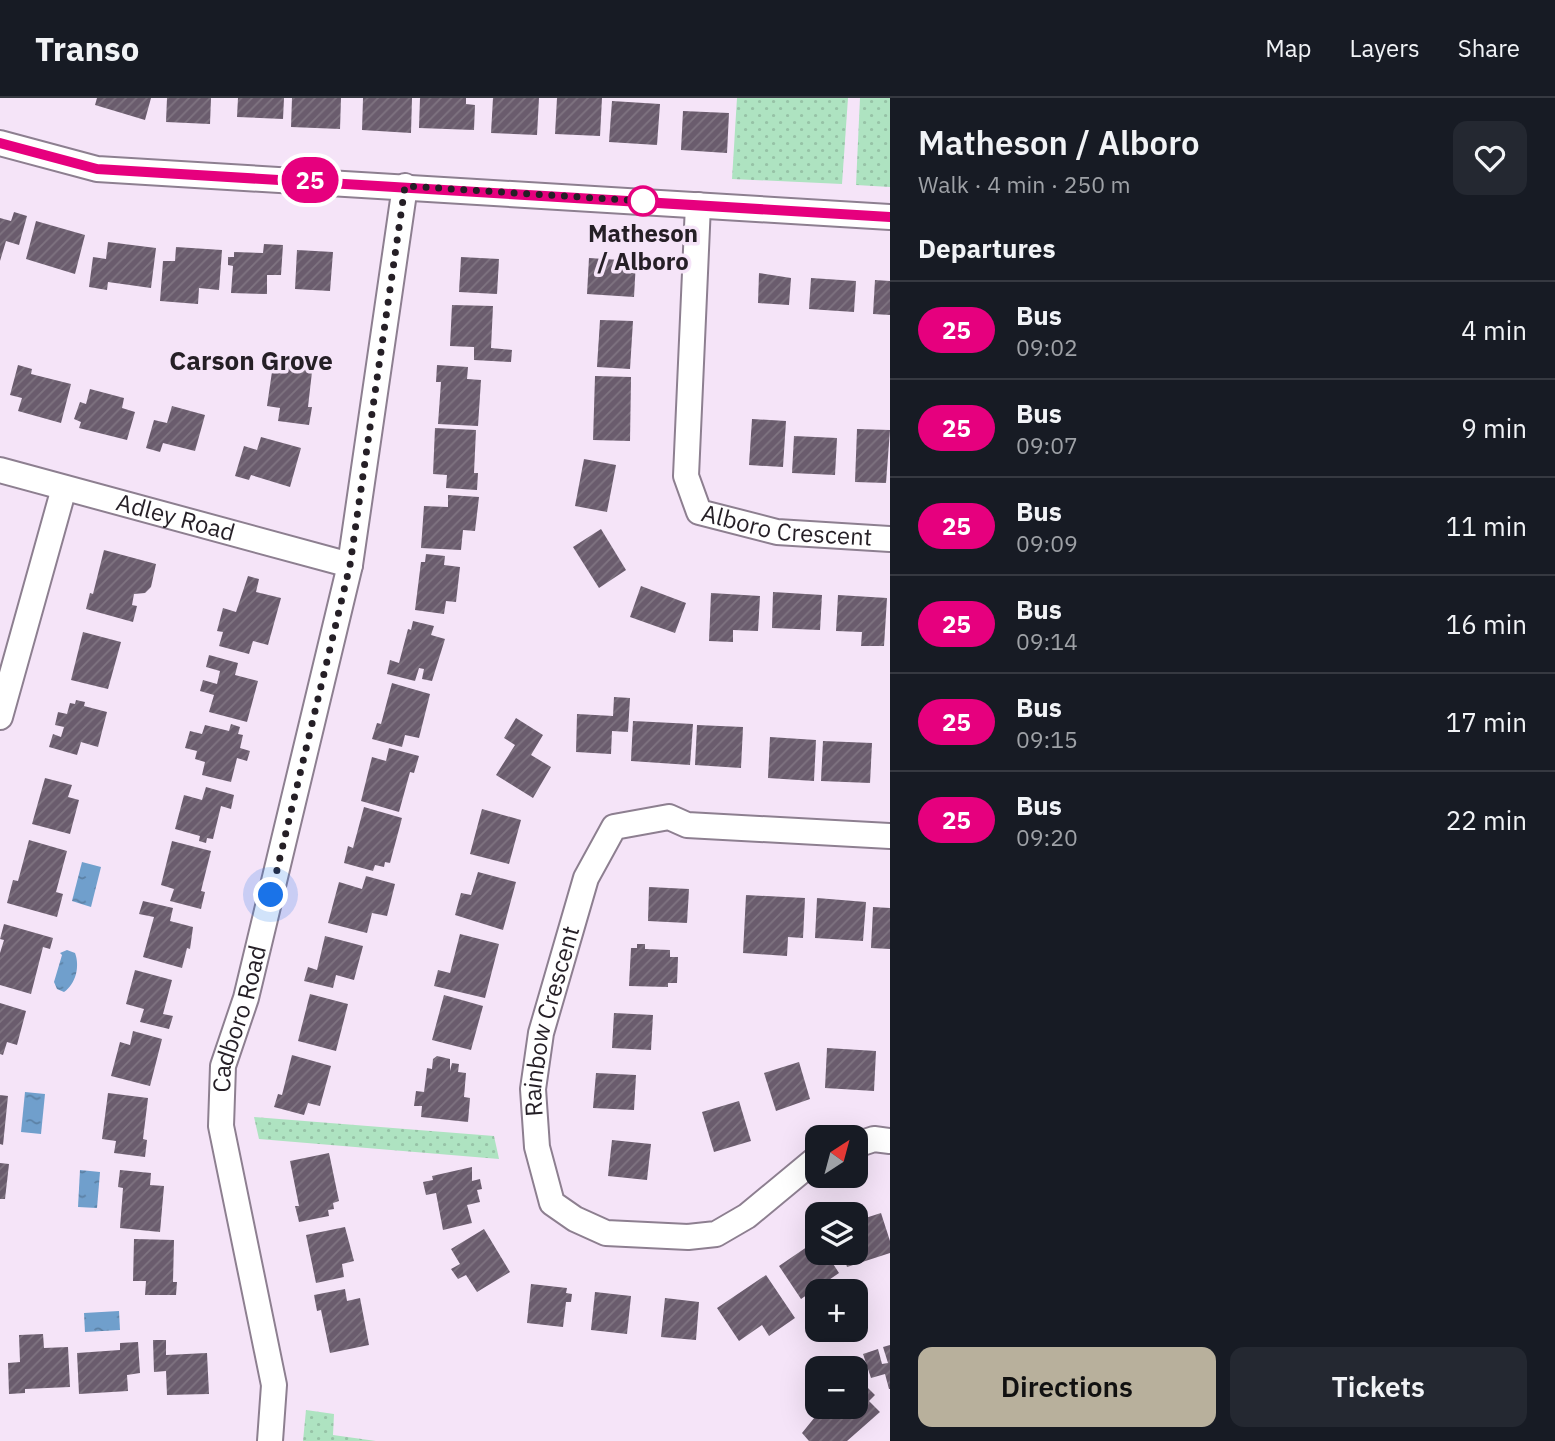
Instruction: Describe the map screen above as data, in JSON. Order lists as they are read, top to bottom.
{
  "streets": {
    "street": [
      "Adley Road",
      "Alboro Crescent",
      "Cadboro Road",
      "Rainbow Crescent"
    ]
  },
  "crossings": [
    ["Adley Road", "Cadboro Road"]
  ],
  "districts": ["Carson Grove"],
  "places": ["Matheson / Alboro"],
  "lines": ["bus line 25"],
  "north": "top right",
  "page": {
    "header": "Transo",
    "nav": ["Map", "Layers", "Share"],
    "on_map": "25",
    "heading": [
      ["Matheson / Alboro", "Walk · 4 min · 250 m"],
      "Departures"
    ],
    "list": [
      {
        "mark": "25",
        "name": "Bus",
        "note": "09:02",
        "value": "4 min"
      },
      {
        "mark": "25",
        "name": "Bus",
        "note": "09:07",
        "value": "9 min"
      },
      {
        "mark": "25",
        "name": "Bus",
        "note": "09:09",
        "value": "11 min"
      },
      {
        "mark": "25",
        "name": "Bus",
        "note": "09:14",
        "value": "16 min"
      },
      {
        "mark": "25",
        "name": "Bus",
        "note": "09:15",
        "value": "17 min"
      },
      {
        "mark": "25",
        "name": "Bus",
        "note": "09:20",
        "value": "22 min"
      }
    ],
    "map_buttons": ["+", "−"],
    "buttons": ["Directions", "Tickets"]
  }
}
